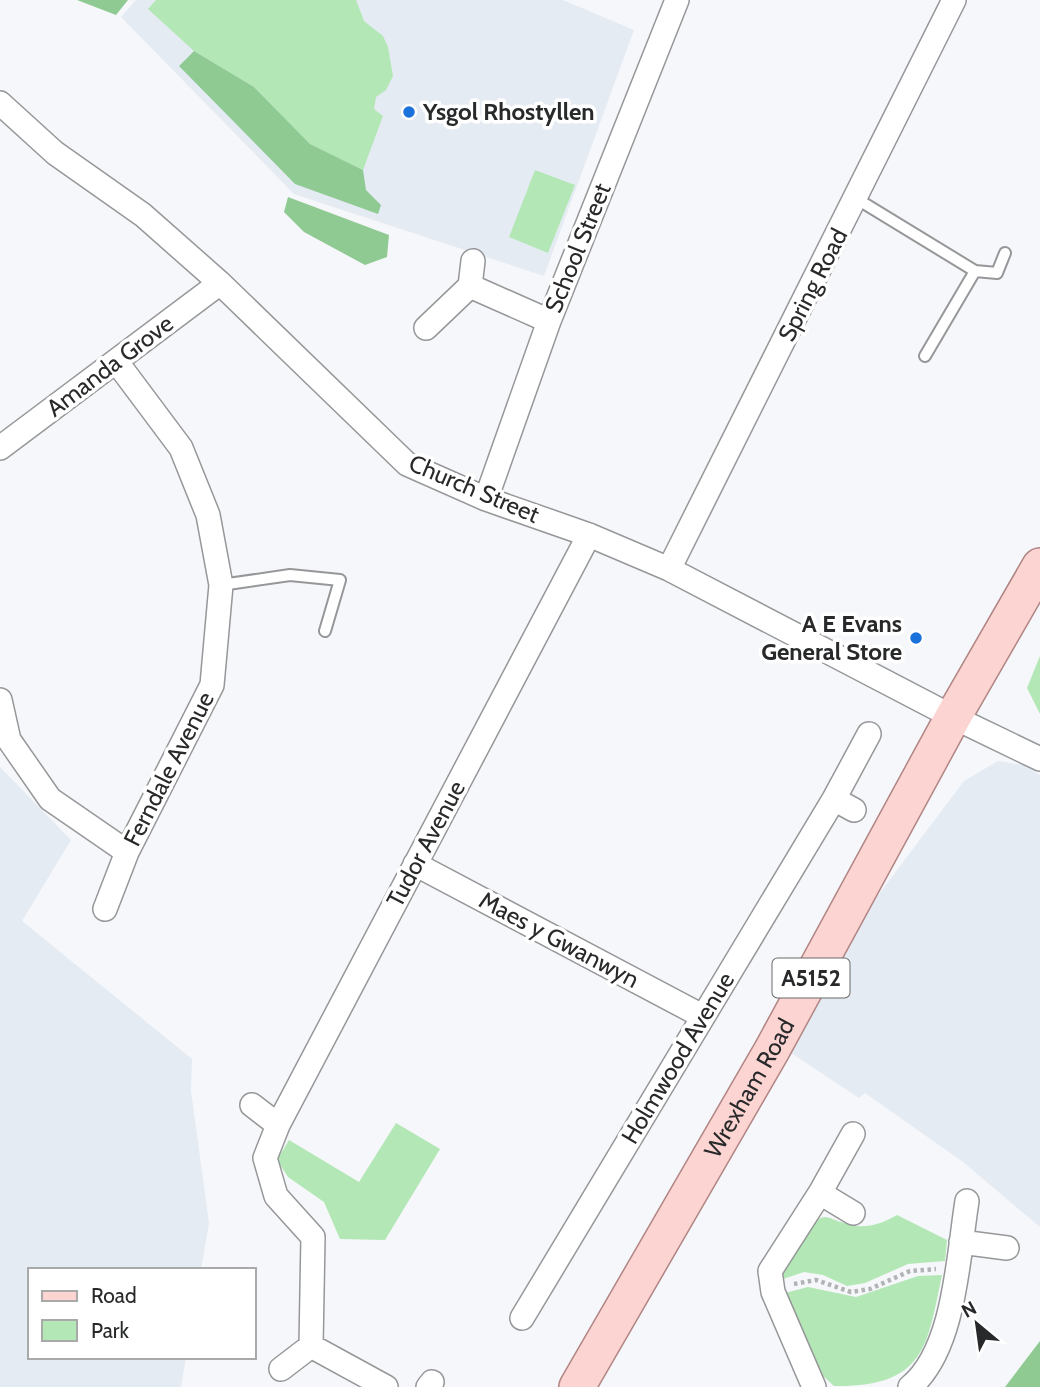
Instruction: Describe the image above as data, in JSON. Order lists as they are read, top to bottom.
{
  "streets": {
    "main road": ["A5152", "Wrexham Road"],
    "street": [
      "School Street",
      "Spring Road",
      "Amanda Grove",
      "Church Street",
      "Ferndale Avenue",
      "Tudor Avenue",
      "Maes y Gwanwyn",
      "Holmwood Avenue"
    ]
  },
  "crossings": [
    ["School Street", "Church Street"],
    ["Spring Road", "Church Street"],
    ["Amanda Grove", "Church Street"],
    ["Amanda Grove", "Ferndale Avenue"],
    ["Church Street", "Tudor Avenue"],
    ["Church Street", "Wrexham Road"],
    ["Tudor Avenue", "Maes y Gwanwyn"],
    ["Maes y Gwanwyn", "Holmwood Avenue"]
  ],
  "places": ["Ysgol Rhostyllen", "A E Evans General Store"],
  "legend": ["Road", "Park"],
  "north": "top left"
}
